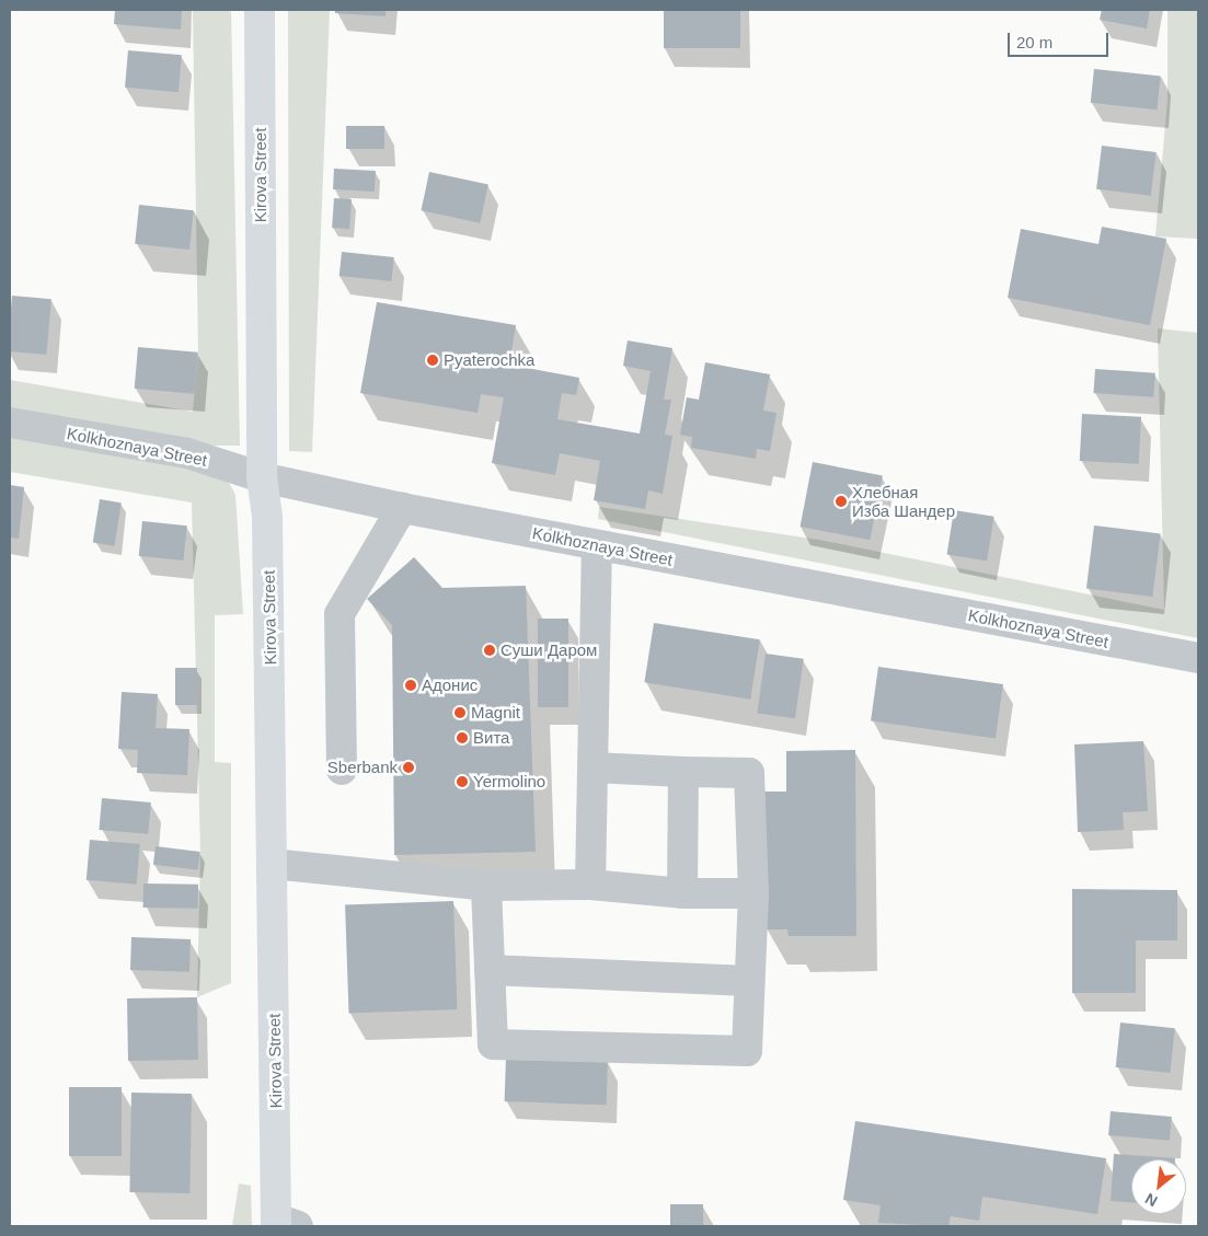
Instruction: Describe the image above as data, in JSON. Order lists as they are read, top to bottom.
{
  "streets": {
    "main road": ["Kirova Street"],
    "street": ["Kolkhoznaya Street"]
  },
  "crossings": [
    ["Kirova Street", "Kolkhoznaya Street"]
  ],
  "places": [
    "Pyaterochka",
    "Хлебная Изба Шандер",
    "Суши Даром",
    "Адонис",
    "Magnit",
    "Вита",
    "Sberbank",
    "Yermolino"
  ],
  "scale_bar": "20 m",
  "north": "bottom left"
}
